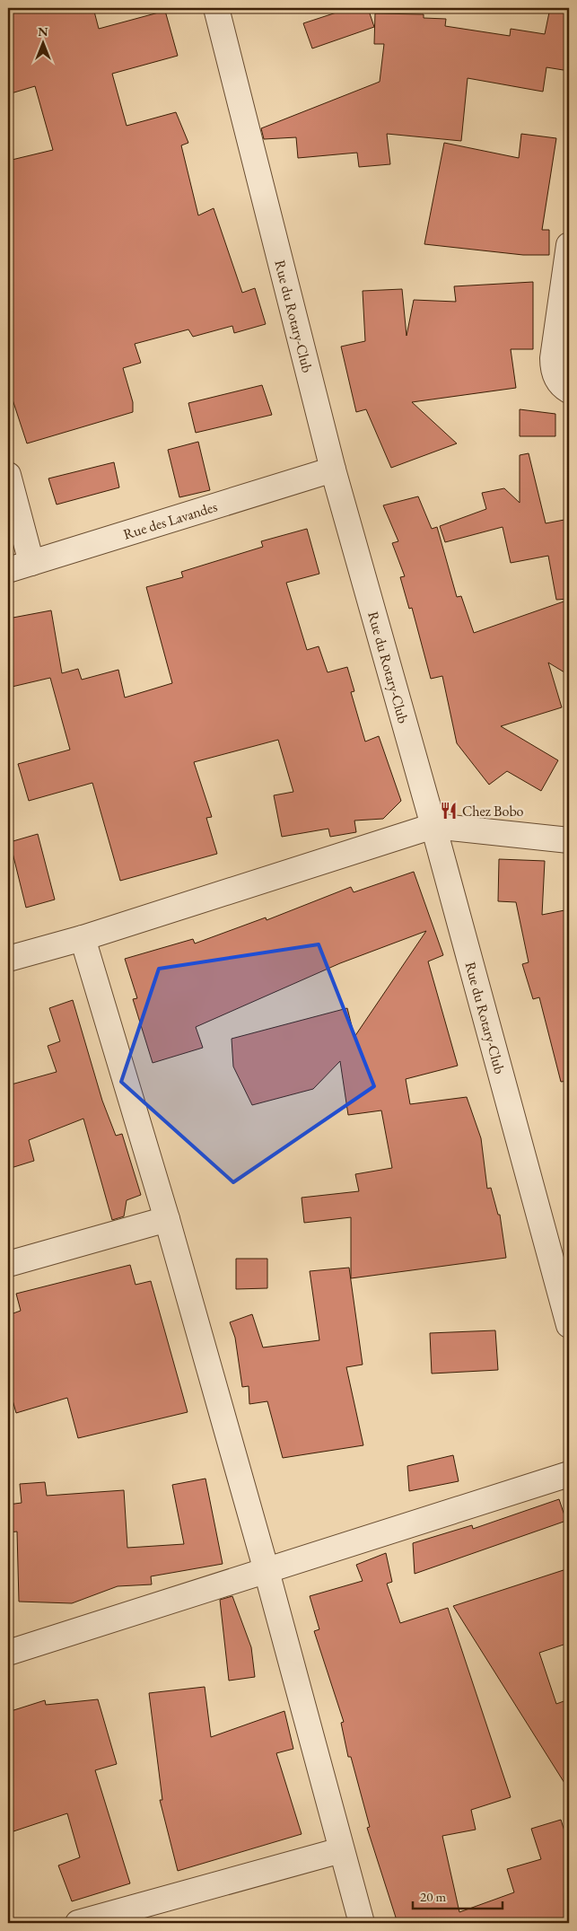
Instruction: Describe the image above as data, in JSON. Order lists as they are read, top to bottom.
{
  "streets": {
    "street": ["Rue du Rotary-Club", "Rue des Lavandes"]
  },
  "crossings": [
    ["Rue du Rotary-Club", "Rue des Lavandes"]
  ],
  "places": {
    "restaurant": ["Chez Bobo"]
  },
  "scale_bar": "20 m",
  "north": "top"
}
